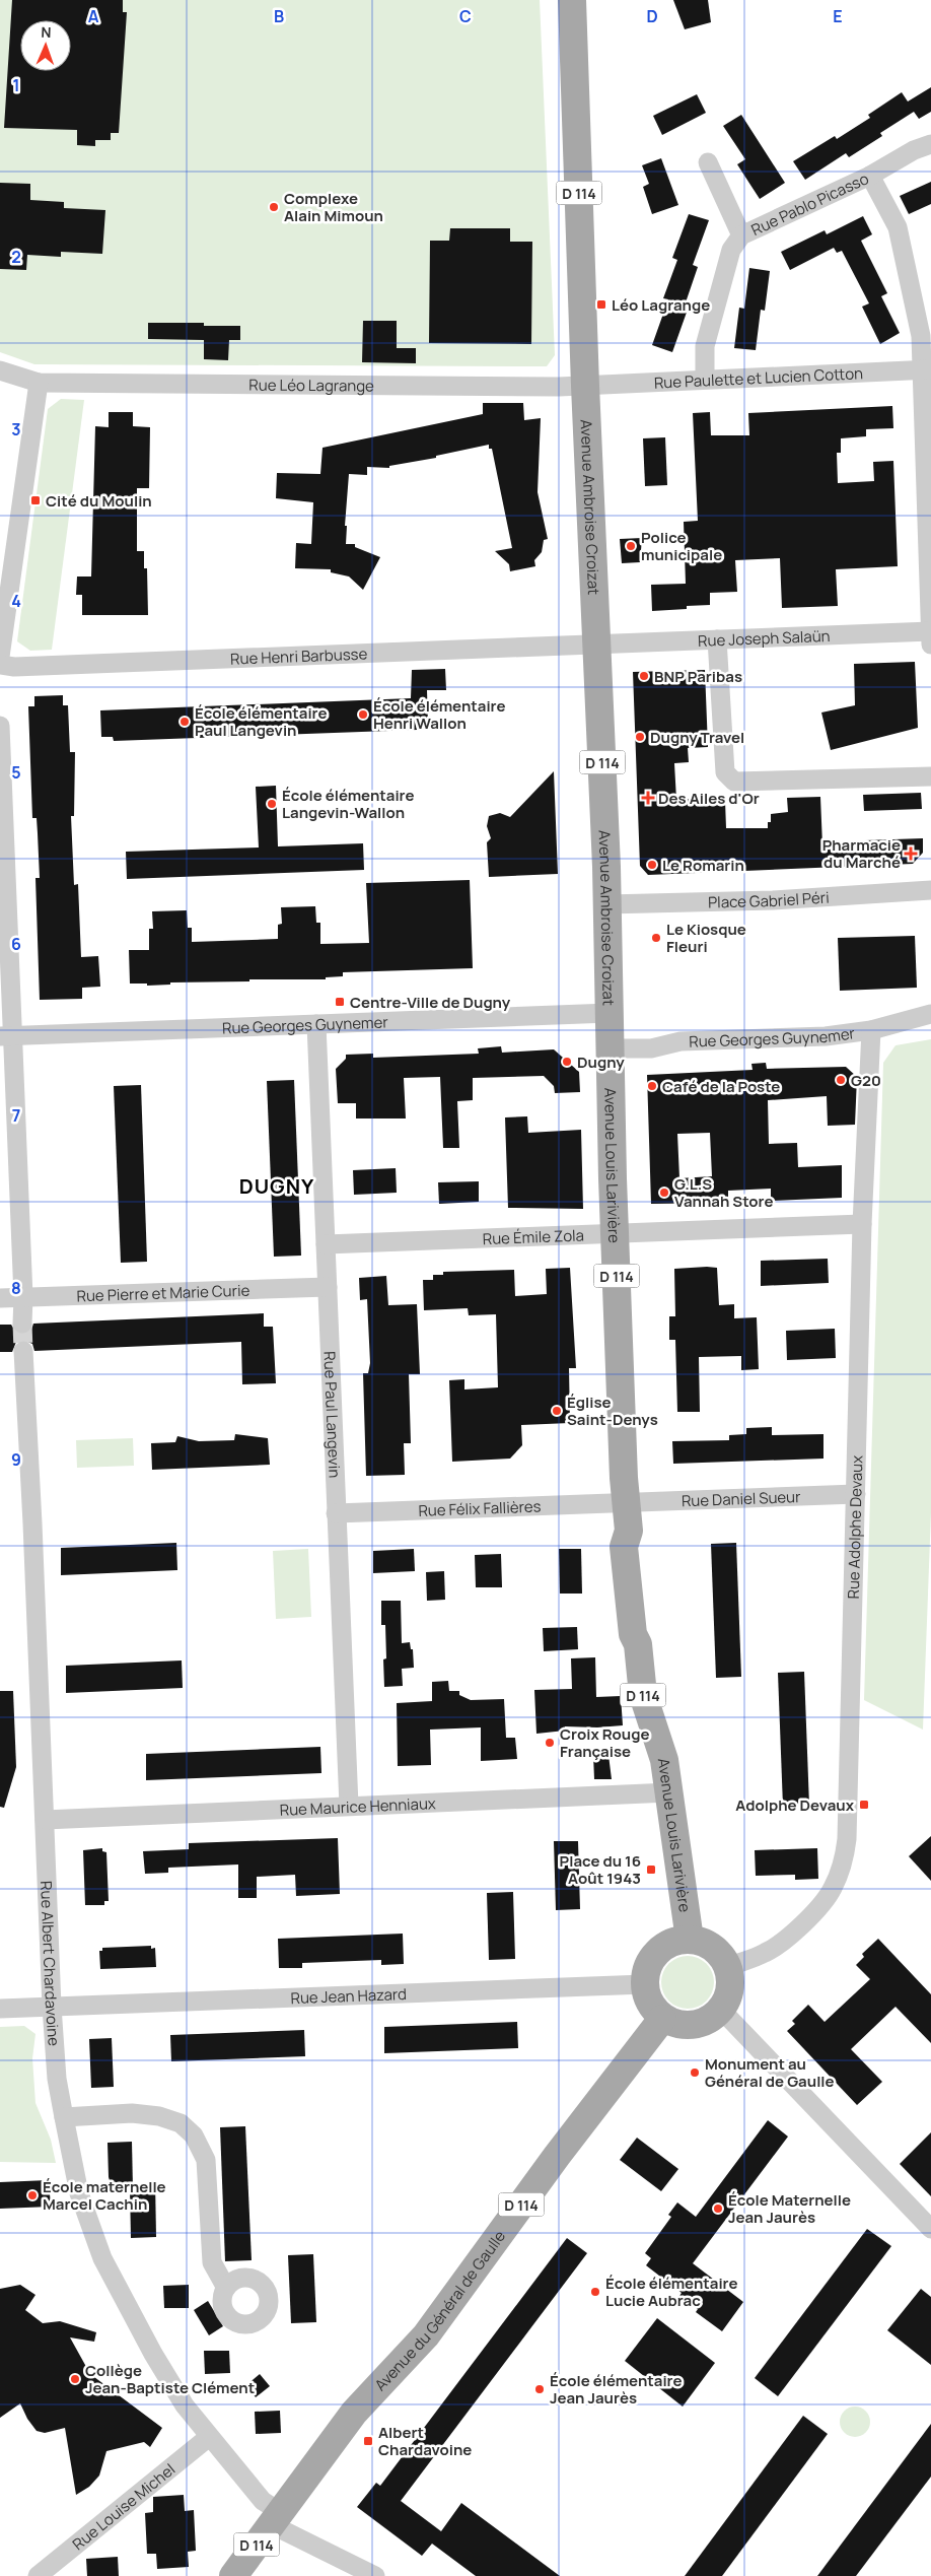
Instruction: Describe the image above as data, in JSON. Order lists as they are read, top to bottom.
{
  "streets": {
    "main road": [
      "D 114",
      "Avenue Ambroise Croizat",
      "Avenue Louis Larivière",
      "Avenue du Général de Gaulle"
    ],
    "street": [
      "Rue Pablo Picasso",
      "Rue Paulette et Lucien Cotton",
      "Rue Léo Lagrange",
      "Rue Joseph Salaün",
      "Rue Henri Barbusse",
      "Place Gabriel Péri",
      "Rue Georges Guynemer",
      "Rue Émile Zola",
      "Rue Pierre et Marie Curie",
      "Rue Paul Langevin",
      "Rue Daniel Sueur",
      "Rue Félix Fallières",
      "Rue Adolphe Devaux",
      "Rue Maurice Henniaux",
      "Rue Albert Chardavoine",
      "Rue Jean Hazard",
      "Rue Louise Michel"
    ]
  },
  "crossings": [
    ["Rue Pablo Picasso", "Rue Paulette et Lucien Cotton"],
    ["Rue Paulette et Lucien Cotton", "Rue Léo Lagrange"],
    ["Rue Paulette et Lucien Cotton", "Avenue Ambroise Croizat"],
    ["Rue Léo Lagrange", "Avenue Ambroise Croizat"],
    ["Avenue Ambroise Croizat", "Rue Joseph Salaün"],
    ["Avenue Ambroise Croizat", "Rue Henri Barbusse"],
    ["Avenue Ambroise Croizat", "Place Gabriel Péri"],
    ["Avenue Ambroise Croizat", "Rue Georges Guynemer"],
    ["Avenue Ambroise Croizat", "Avenue Louis Larivière"],
    ["Rue Joseph Salaün", "Rue Henri Barbusse"],
    ["Rue Georges Guynemer", "Avenue Louis Larivière"],
    ["Rue Georges Guynemer", "Rue Paul Langevin"],
    ["Rue Georges Guynemer", "Rue Adolphe Devaux"],
    ["Avenue Louis Larivière", "Rue Émile Zola"],
    ["Avenue Louis Larivière", "Rue Daniel Sueur"],
    ["Avenue Louis Larivière", "Rue Félix Fallières"],
    ["Avenue Louis Larivière", "Rue Adolphe Devaux"],
    ["Avenue Louis Larivière", "Rue Maurice Henniaux"],
    ["Avenue Louis Larivière", "Rue Jean Hazard"],
    ["Avenue Louis Larivière", "Avenue du Général de Gaulle"],
    ["Rue Émile Zola", "Rue Paul Langevin"],
    ["Rue Émile Zola", "Rue Adolphe Devaux"],
    ["Rue Pierre et Marie Curie", "Rue Paul Langevin"],
    ["Rue Paul Langevin", "Rue Félix Fallières"],
    ["Rue Paul Langevin", "Rue Maurice Henniaux"],
    ["Rue Daniel Sueur", "Rue Félix Fallières"],
    ["Rue Daniel Sueur", "Rue Adolphe Devaux"],
    ["Rue Adolphe Devaux", "Rue Jean Hazard"],
    ["Rue Adolphe Devaux", "Avenue du Général de Gaulle"],
    ["Rue Maurice Henniaux", "Rue Albert Chardavoine"],
    ["Rue Albert Chardavoine", "Rue Jean Hazard"],
    ["Rue Albert Chardavoine", "Avenue du Général de Gaulle"],
    ["Rue Albert Chardavoine", "Rue Louise Michel"],
    ["Rue Jean Hazard", "Avenue du Général de Gaulle"]
  ],
  "districts": ["DUGNY"],
  "places": {
    "other": [
      "Complexe Alain Mimoun",
      "Police municipale",
      "BNP Paribas",
      "École élémentaire Henri Wallon",
      "École élémentaire Paul Langevin",
      "Dugny Travel",
      "École élémentaire Langevin-Wallon",
      "Le Romarin",
      "Le Kiosque Fleuri",
      "Dugny",
      "G20",
      "Café de la Poste",
      "G.L.S Vannah Store",
      "Église Saint-Denys",
      "Croix Rouge Française",
      "Monument au Général de Gaulle",
      "École maternelle Marcel Cachin",
      "École Maternelle Jean Jaurès",
      "École élémentaire Lucie Aubrac",
      "Collège Jean-Baptiste Clément",
      "École élémentaire Jean Jaurès"
    ],
    "transit": [
      "Léo Lagrange",
      "Cité du Moulin",
      "Centre-Ville de Dugny",
      "Adolphe Devaux",
      "Place du 16 Août 1943",
      "Albert Chardavoine"
    ],
    "health": ["Des Ailes d'Or", "Pharmacie du Marché"]
  },
  "north": "top",
  "grid": {
    "columns": [
      "A",
      "B",
      "C",
      "D",
      "E"
    ],
    "rows": [
      "1",
      "2",
      "3",
      "4",
      "5",
      "6",
      "7",
      "8",
      "9"
    ]
  }
}
